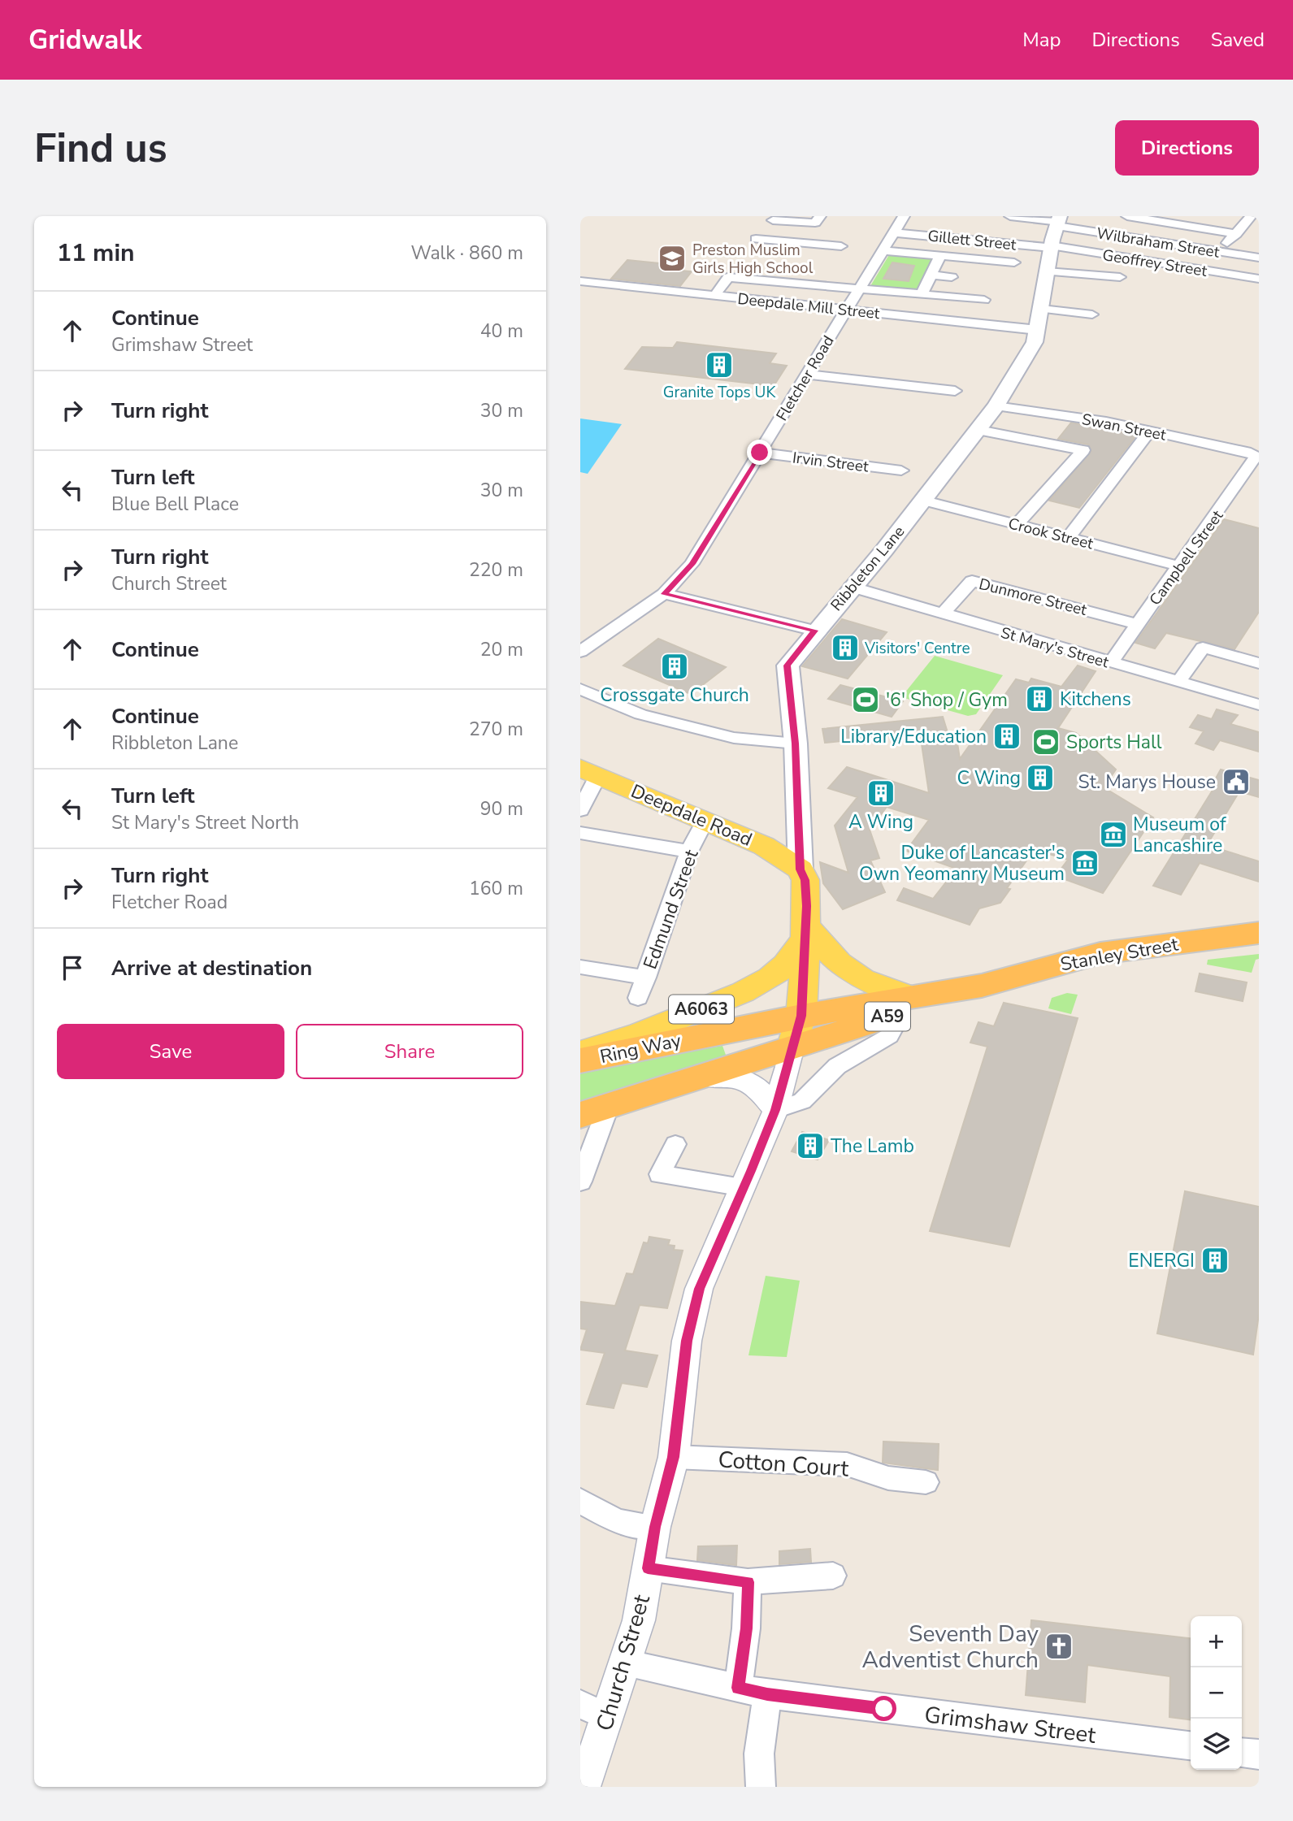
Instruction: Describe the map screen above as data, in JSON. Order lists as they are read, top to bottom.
{
  "streets": {
    "highway": ["Stanley Street", "A59", "Ring Way"],
    "main road": ["Ribbleton Lane", "Deepdale Road", "A6063"],
    "street": [
      "Gillett Street",
      "Wilbraham Street",
      "Geoffrey Street",
      "Deepdale Mill Street",
      "Fletcher Road",
      "Swan Street",
      "Irvin Street",
      "Crook Street",
      "Campbell Street",
      "Dunmore Street",
      "St Mary's Street",
      "Edmund Street",
      "Cotton Court",
      "Church Street",
      "Grimshaw Street"
    ]
  },
  "crossings": [
    ["Gillett Street", "Geoffrey Street"],
    ["Gillett Street", "Fletcher Road"],
    ["Gillett Street", "Ribbleton Lane"],
    ["Wilbraham Street", "Ribbleton Lane"],
    ["Geoffrey Street", "Ribbleton Lane"],
    ["Deepdale Mill Street", "Fletcher Road"],
    ["Deepdale Mill Street", "Ribbleton Lane"],
    ["Fletcher Road", "Irvin Street"],
    ["Swan Street", "Campbell Street"],
    ["Swan Street", "Ribbleton Lane"],
    ["Crook Street", "Campbell Street"],
    ["Crook Street", "Ribbleton Lane"],
    ["Campbell Street", "Dunmore Street"],
    ["Campbell Street", "St Mary's Street"],
    ["Ribbleton Lane", "St Mary's Street"],
    ["Ribbleton Lane", "Deepdale Road"],
    ["Ribbleton Lane", "Stanley Street"],
    ["Ribbleton Lane", "A6063"],
    ["Ribbleton Lane", "A59"],
    ["Ribbleton Lane", "Ring Way"],
    ["Ribbleton Lane", "Church Street"],
    ["Dunmore Street", "St Mary's Street"],
    ["Deepdale Road", "Edmund Street"],
    ["Stanley Street", "A59"],
    ["Stanley Street", "Ring Way"],
    ["Stanley Street", "Church Street"],
    ["A59", "Church Street"],
    ["Cotton Court", "Church Street"],
    ["Church Street", "Grimshaw Street"]
  ],
  "places": {
    "school or university": ["Preston Muslim Girls High School"],
    "building": [
      "Granite Tops UK",
      "Visitors' Centre",
      "Crossgate Church",
      "Kitchens",
      "Library/Education",
      "C Wing",
      "A Wing",
      "The Lamb",
      "ENERGI"
    ],
    "sports": ["'6' Shop / Gym", "Sports Hall"],
    "public building": ["St. Marys House"],
    "museum": ["Museum of Lancashire", "Duke of Lancaster's Own Yeomanry Museum"],
    "church": ["Seventh Day Adventist Church"]
  },
  "page": {
    "header": "Gridwalk",
    "nav": ["Map", "Directions", "Saved"],
    "buttons": [
      "Directions",
      ["Save", "Share"]
    ],
    "title": "Find us",
    "heading": ["11 min", "Walk · 860 m"],
    "list": [
      ["Continue", "Grimshaw Street", "40 m"],
      ["Turn right", "30 m"],
      ["Turn left", "Blue Bell Place", "30 m"],
      ["Turn right", "Church Street", "220 m"],
      ["Continue", "20 m"],
      ["Continue", "Ribbleton Lane", "270 m"],
      ["Turn left", "St Mary's Street North", "90 m"],
      ["Turn right", "Fletcher Road", "160 m"],
      "Arrive at destination"
    ],
    "map_buttons": ["+", "−"]
  }
}
